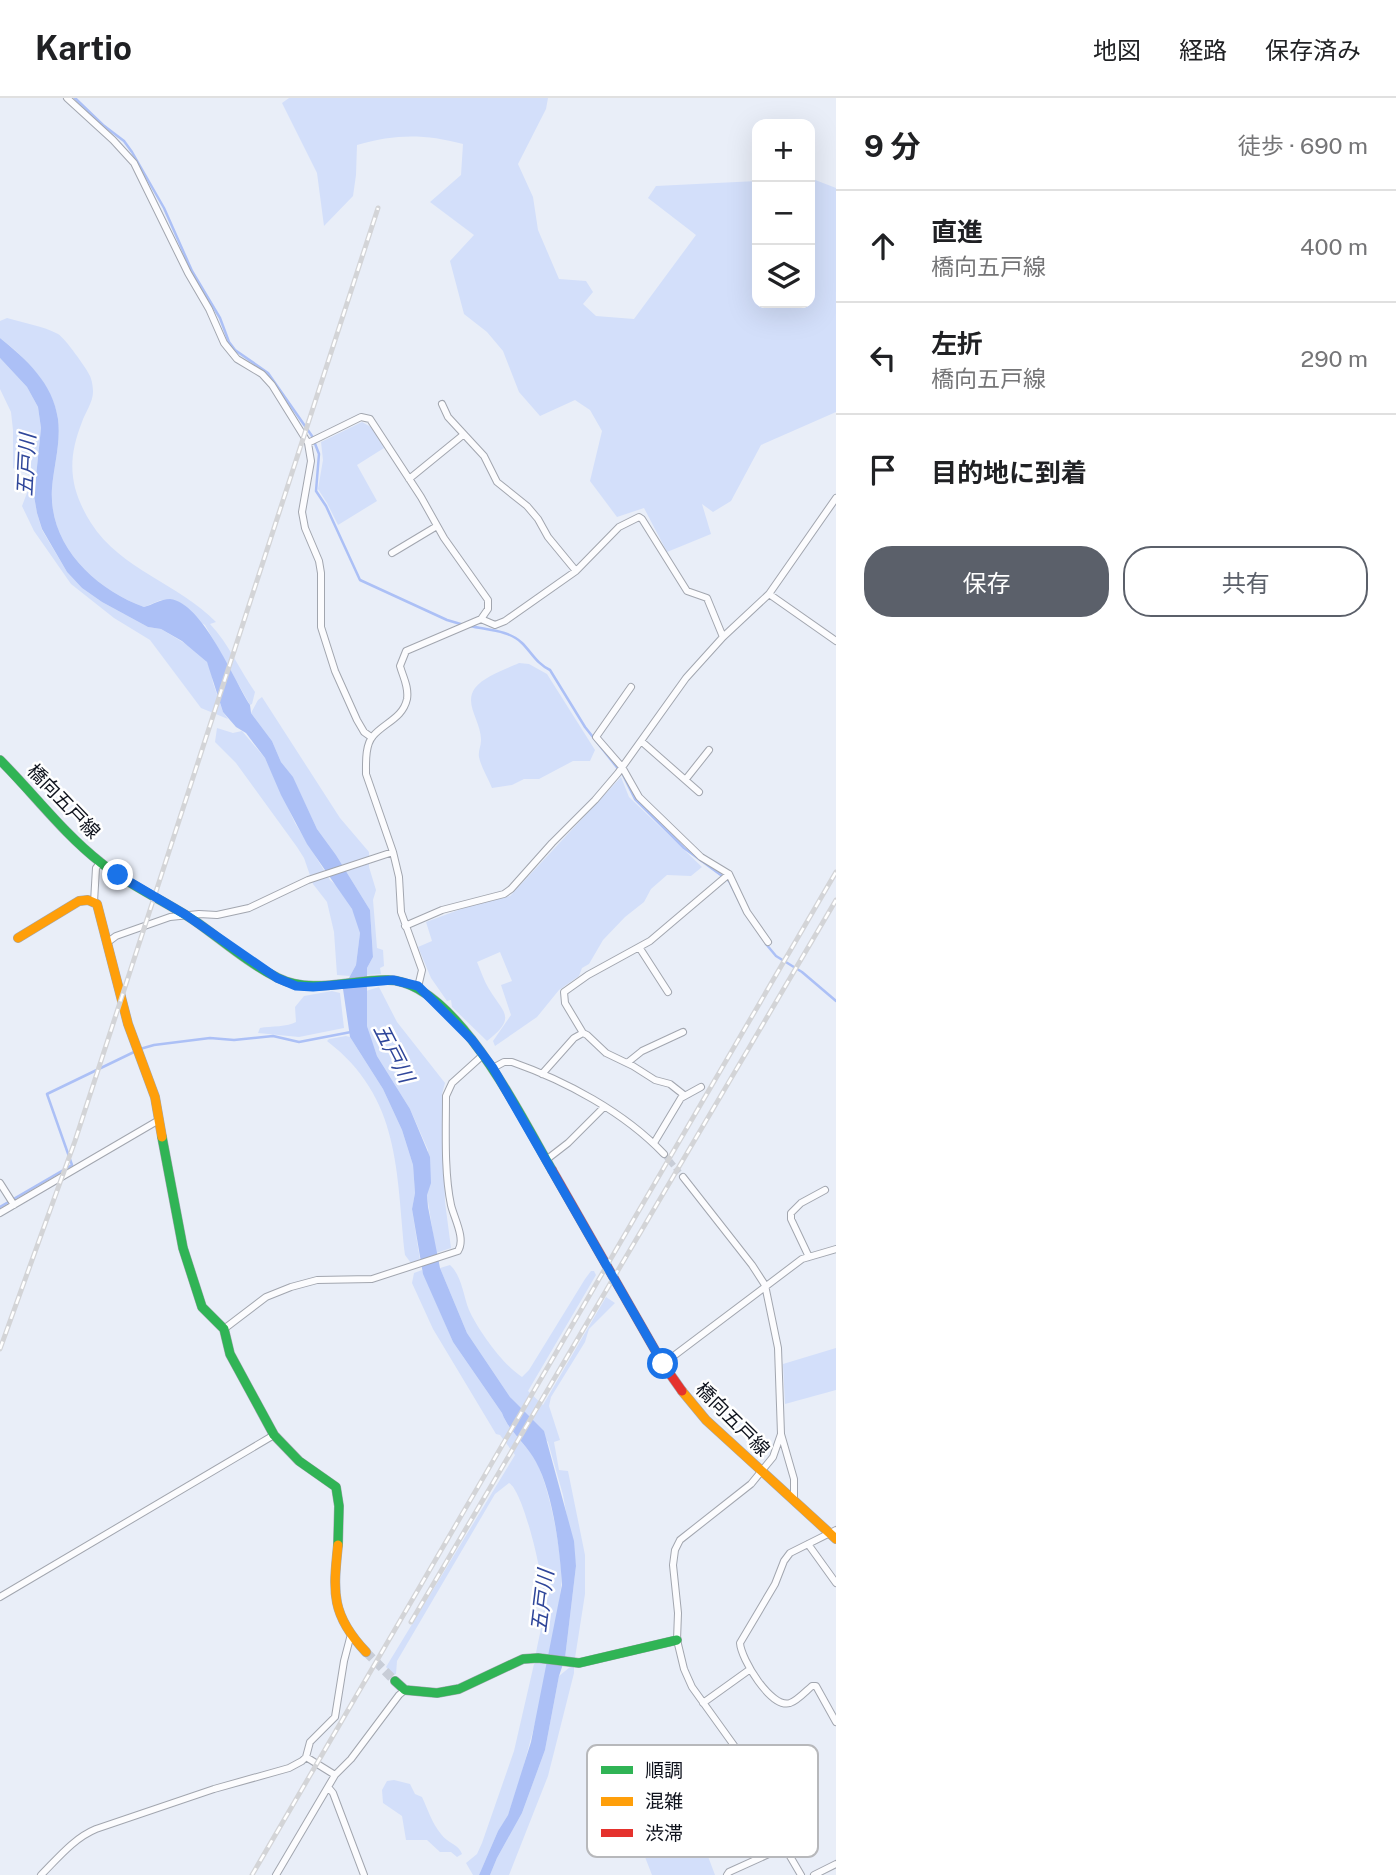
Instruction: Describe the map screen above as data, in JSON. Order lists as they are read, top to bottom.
{
  "streets": {
    "street": ["橋向五戸線"]
  },
  "water": ["五戸川"],
  "legend": ["順調", "混雑", "渋滞"],
  "page": {
    "header": "Kartio",
    "nav": ["地図", "経路", "保存済み"],
    "heading": ["9 分", "徒歩 · 690 m"],
    "map_buttons": ["+", "−"],
    "list": [
      ["直進", "橋向五戸線", "400 m"],
      ["左折", "橋向五戸線", "290 m"],
      "目的地に到着"
    ],
    "buttons": ["保存", "共有"]
  }
}
